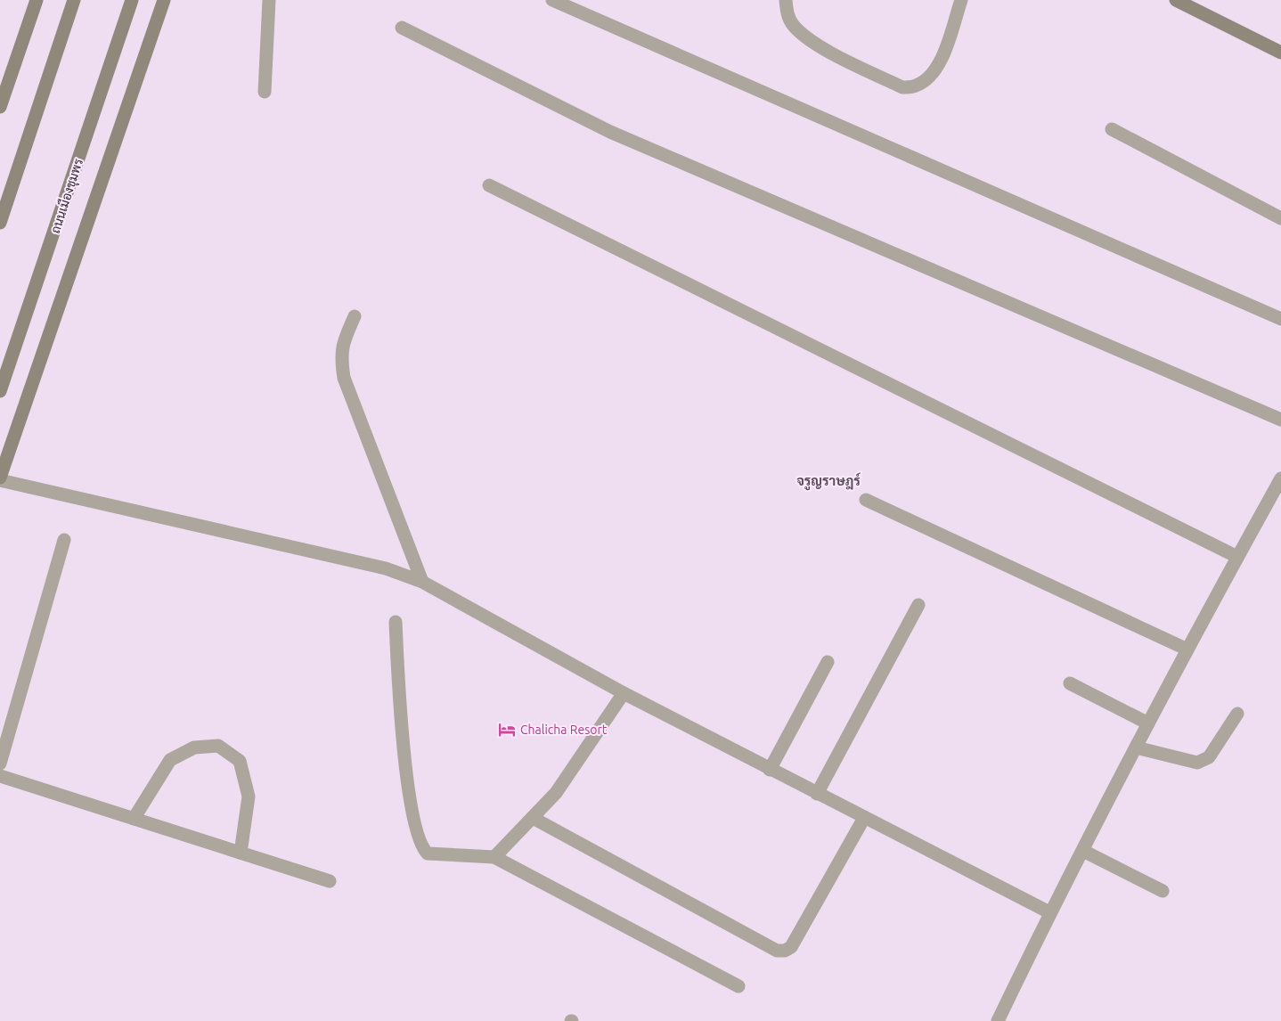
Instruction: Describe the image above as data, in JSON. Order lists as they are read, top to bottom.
{
  "streets": {
    "main road": ["ถนนเมืองชุมพร"]
  },
  "districts": ["จรูญราษฎร์"],
  "places": {
    "hotel": ["Chalicha Resort"]
  }
}
